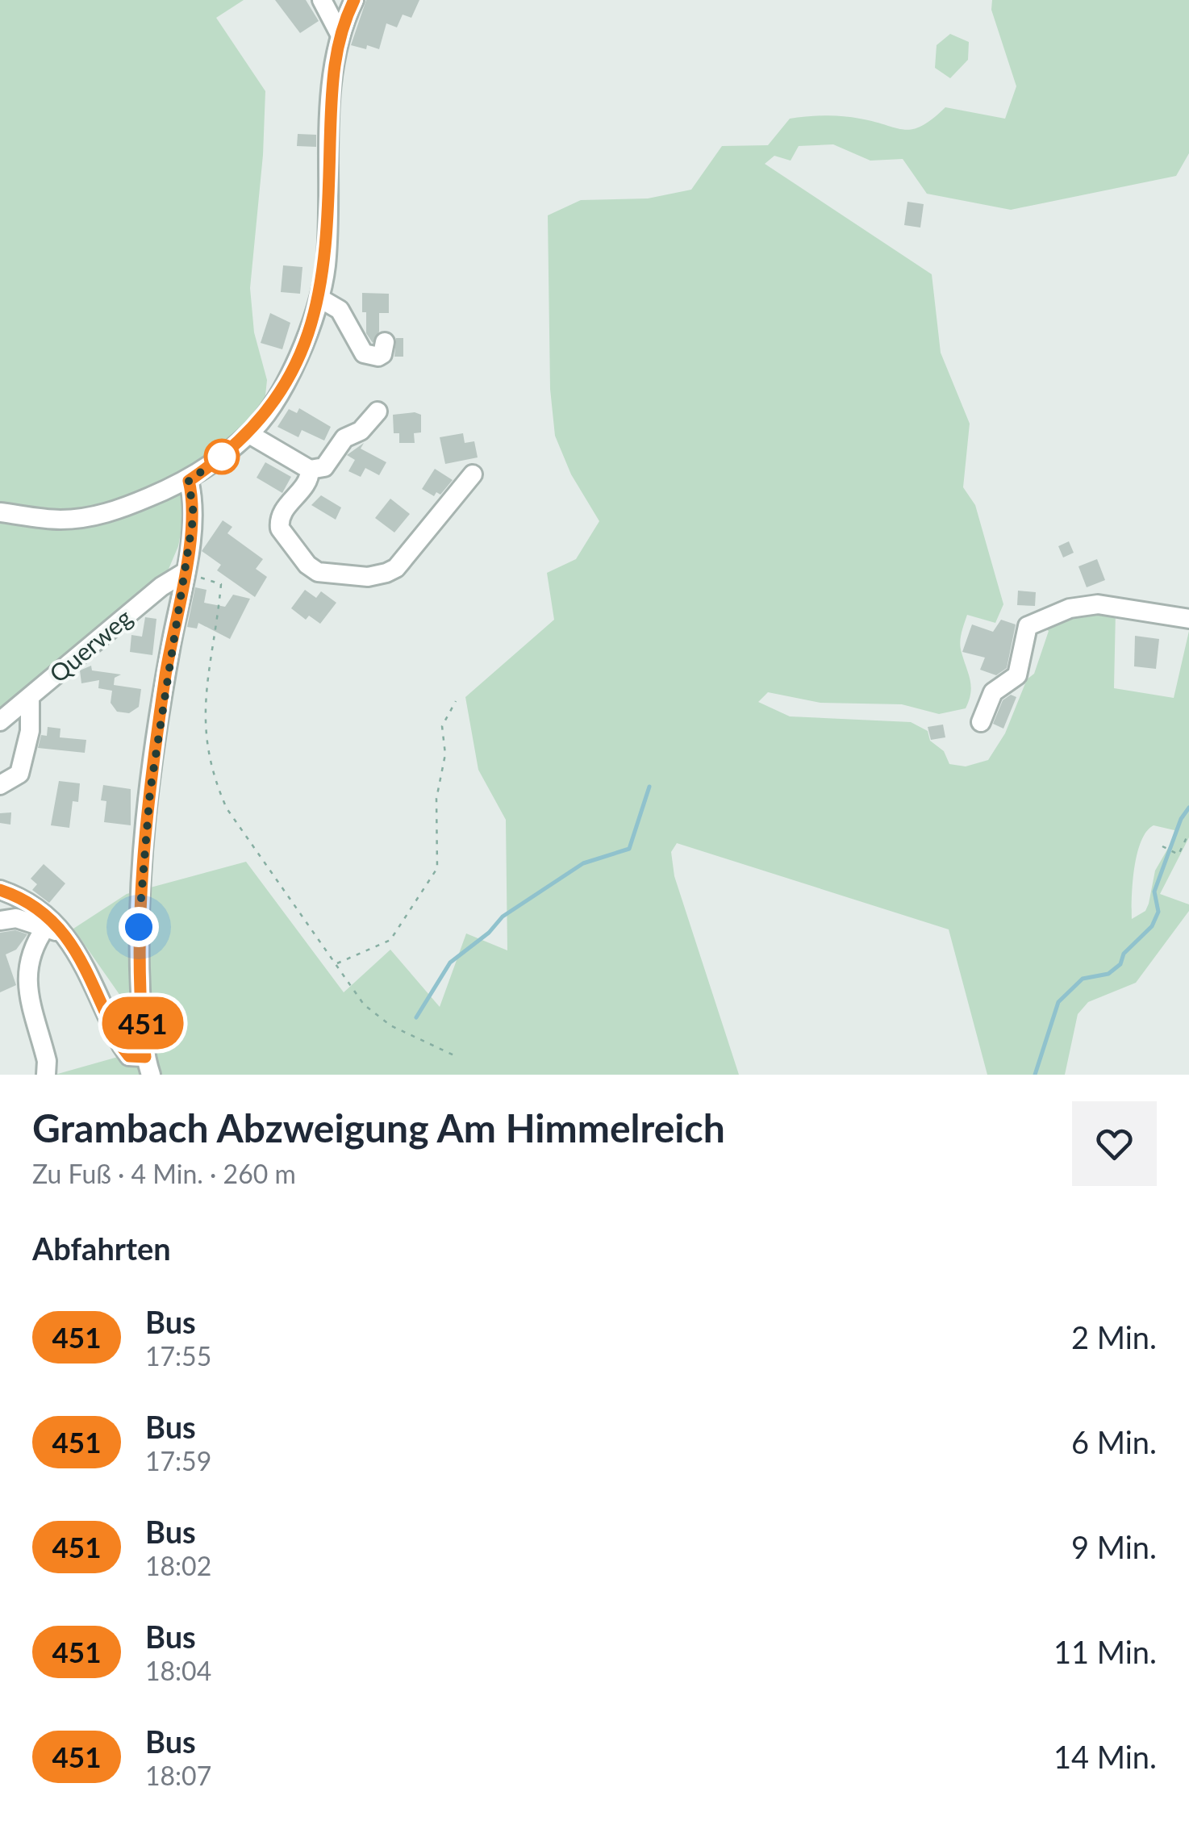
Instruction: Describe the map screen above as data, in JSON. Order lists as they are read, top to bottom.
{
  "streets": {
    "street": ["Querweg"]
  },
  "lines": ["bus line 451"],
  "page": {
    "on_map": "451",
    "heading": [
      ["Grambach Abzweigung Am Himmelreich", "Zu Fuß · 4 Min. · 260 m"],
      "Abfahrten"
    ],
    "list": [
      {
        "mark": "451",
        "name": "Bus",
        "note": "17:55",
        "value": "2 Min."
      },
      {
        "mark": "451",
        "name": "Bus",
        "note": "17:59",
        "value": "6 Min."
      },
      {
        "mark": "451",
        "name": "Bus",
        "note": "18:02",
        "value": "9 Min."
      },
      {
        "mark": "451",
        "name": "Bus",
        "note": "18:04",
        "value": "11 Min."
      },
      {
        "mark": "451",
        "name": "Bus",
        "note": "18:07",
        "value": "14 Min."
      }
    ]
  }
}
